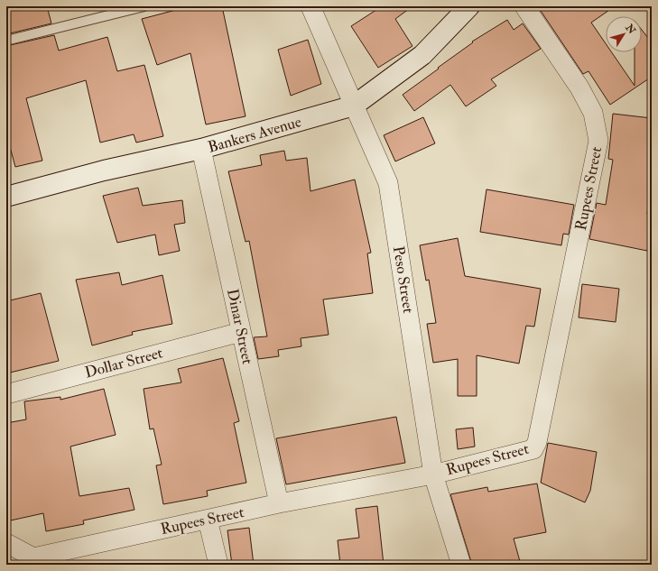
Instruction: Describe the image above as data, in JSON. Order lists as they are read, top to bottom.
{
  "streets": {
    "street": [
      "Bankers Avenue",
      "Rupees Street",
      "Peso Street",
      "Dinar Street",
      "Dollar Street"
    ]
  },
  "crossings": [
    ["Bankers Avenue", "Peso Street"],
    ["Bankers Avenue", "Dinar Street"],
    ["Rupees Street", "Peso Street"],
    ["Rupees Street", "Dinar Street"],
    ["Dinar Street", "Dollar Street"]
  ],
  "north": "top right"
}
